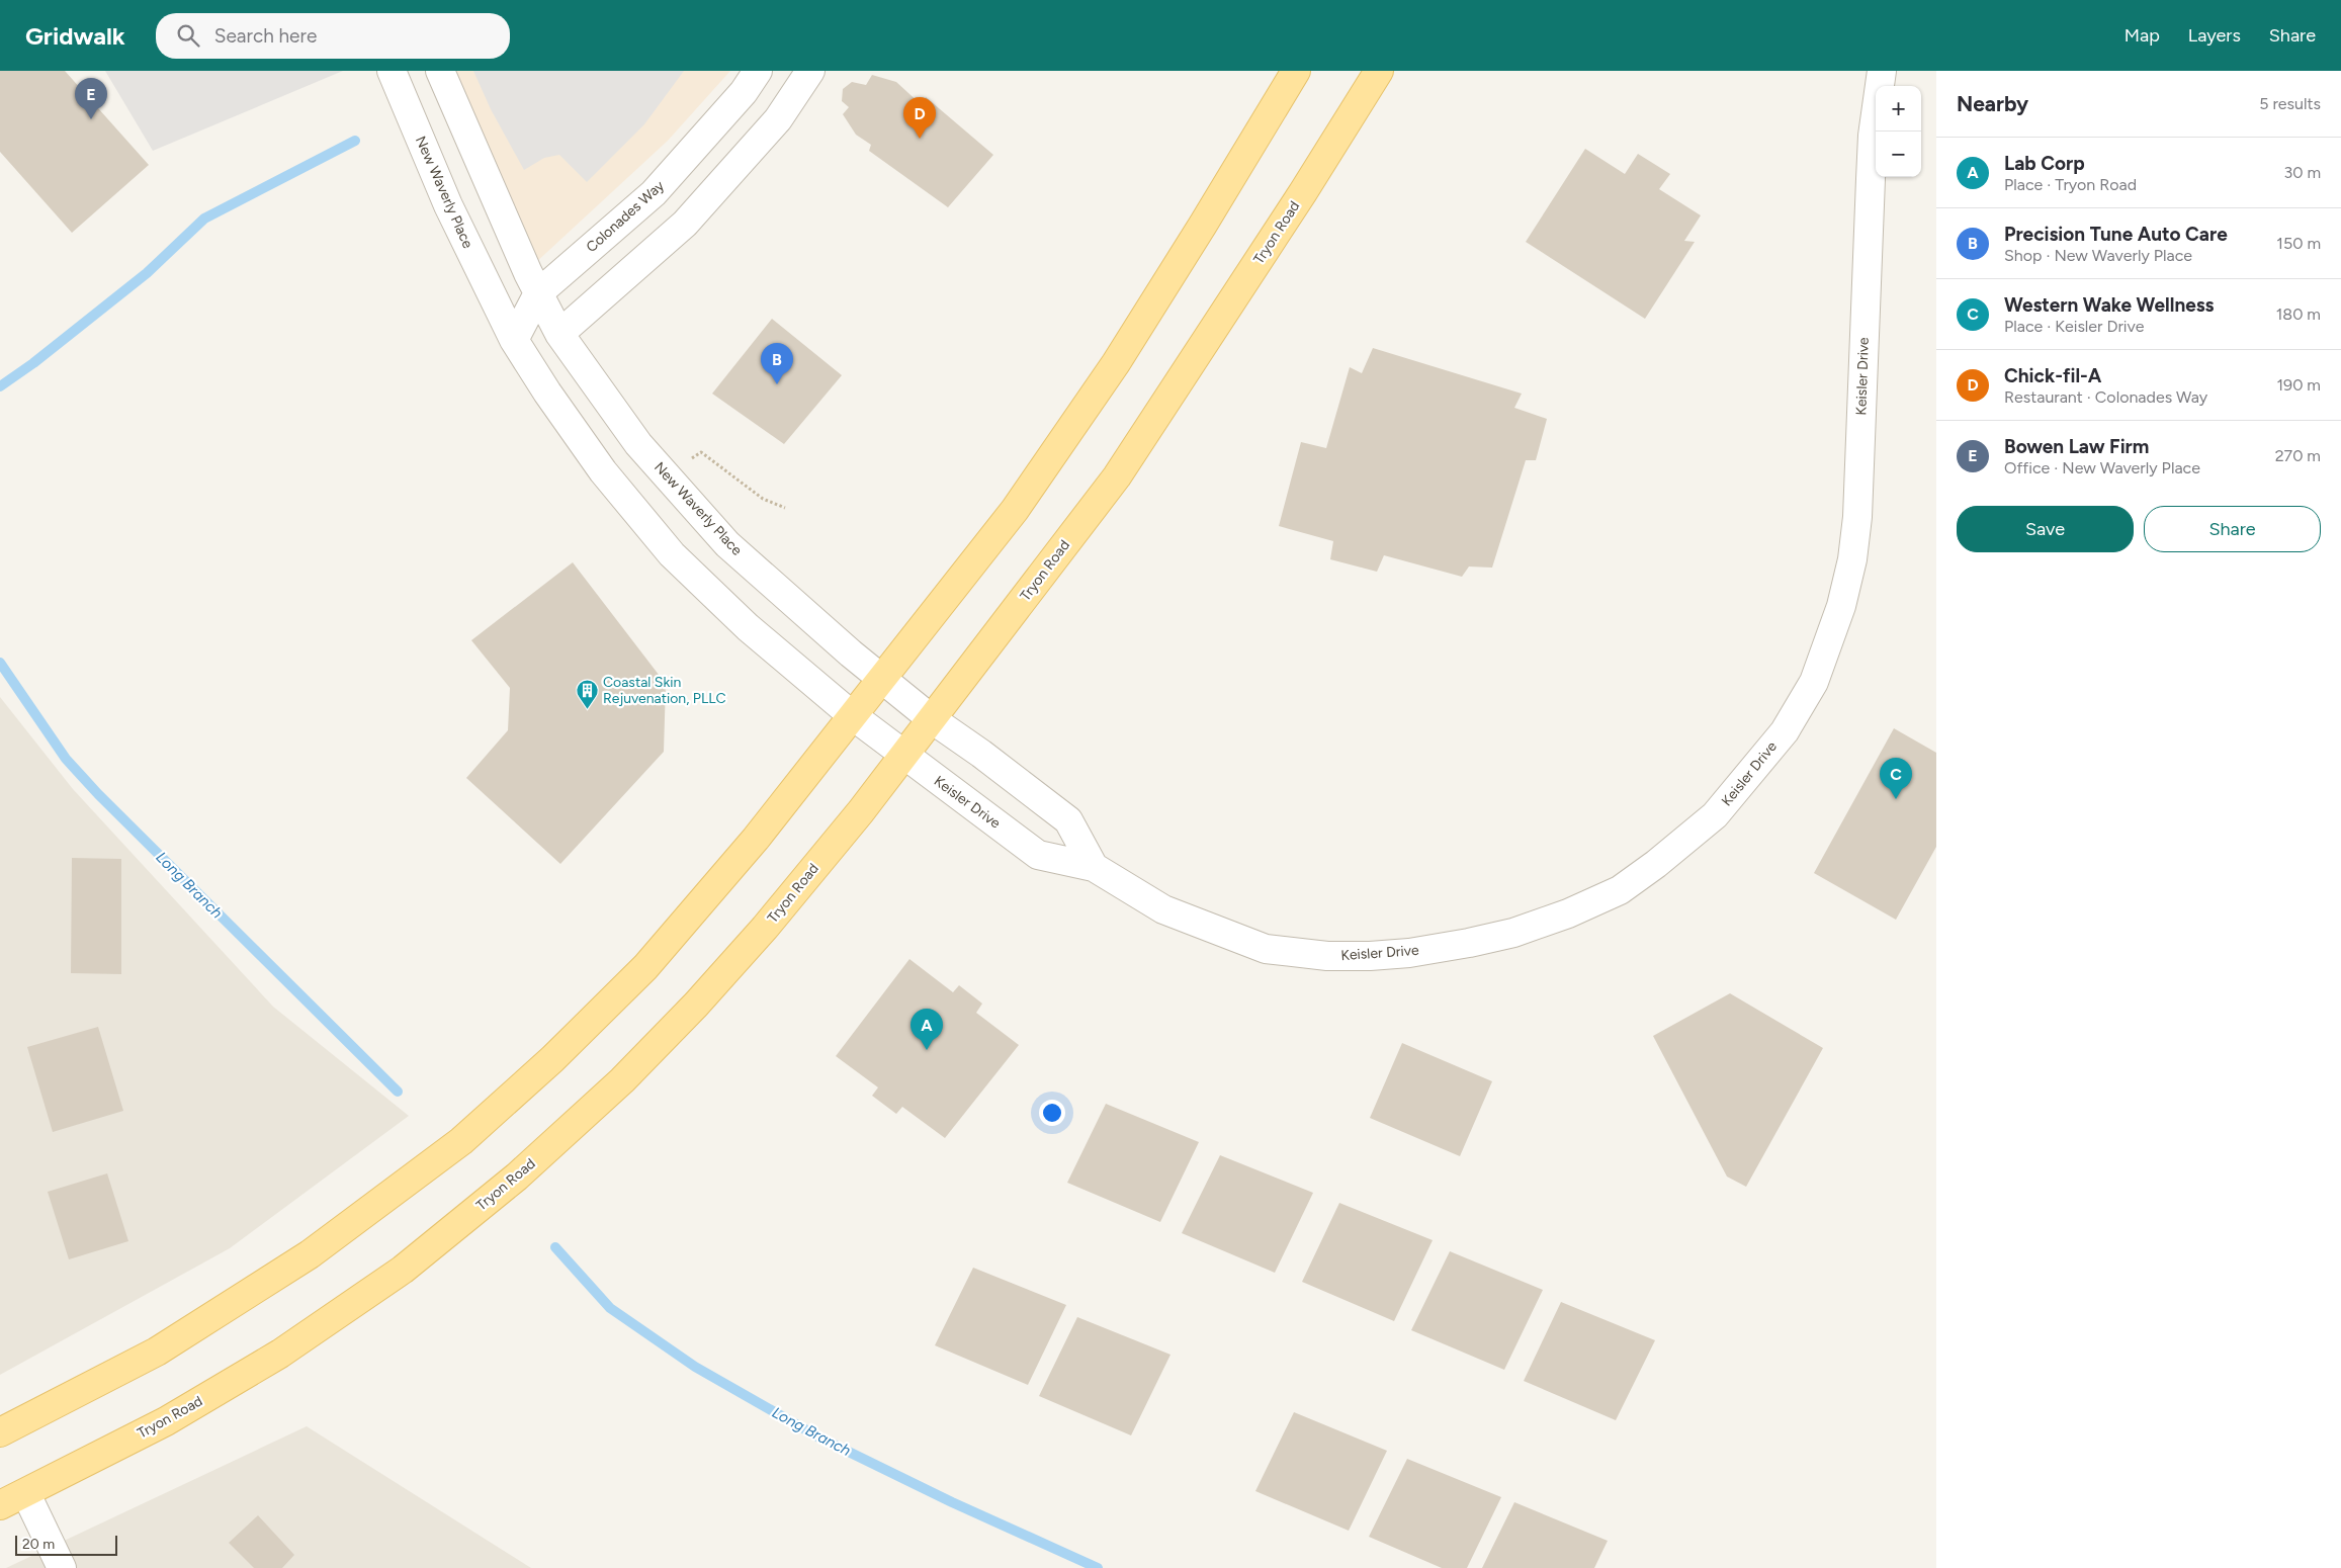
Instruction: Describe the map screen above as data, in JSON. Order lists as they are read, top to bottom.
{
  "streets": {
    "main road": ["Tryon Road"],
    "street": ["New Waverly Place", "Colonades Way", "Keisler Drive"]
  },
  "crossings": [
    ["New Waverly Place", "Colonades Way"],
    ["New Waverly Place", "Tryon Road"],
    ["New Waverly Place", "Keisler Drive"],
    ["Tryon Road", "Keisler Drive"]
  ],
  "water": ["Long Branch"],
  "places": {
    "building": ["Coastal Skin Rejuvenation, PLLC"]
  },
  "scale_bar": "20 m",
  "page": {
    "header": "Gridwalk",
    "search": "Search here",
    "nav": ["Map", "Layers", "Share"],
    "heading": ["Nearby", "5 results"],
    "pins": [
      "E",
      "D",
      "B",
      "C",
      "A"
    ],
    "map_buttons": ["+", "−"],
    "list": [
      {
        "mark": "A",
        "name": "Lab Corp",
        "note": "Place · Tryon Road",
        "value": "30 m"
      },
      {
        "mark": "B",
        "name": "Precision Tune Auto Care",
        "note": "Shop · New Waverly Place",
        "value": "150 m"
      },
      {
        "mark": "C",
        "name": "Western Wake Wellness",
        "note": "Place · Keisler Drive",
        "value": "180 m"
      },
      {
        "mark": "D",
        "name": "Chick-fil-A",
        "note": "Restaurant · Colonades Way",
        "value": "190 m"
      },
      {
        "mark": "E",
        "name": "Bowen Law Firm",
        "note": "Office · New Waverly Place",
        "value": "270 m"
      }
    ],
    "buttons": ["Save", "Share"],
    "scale": "20 m"
  }
}
